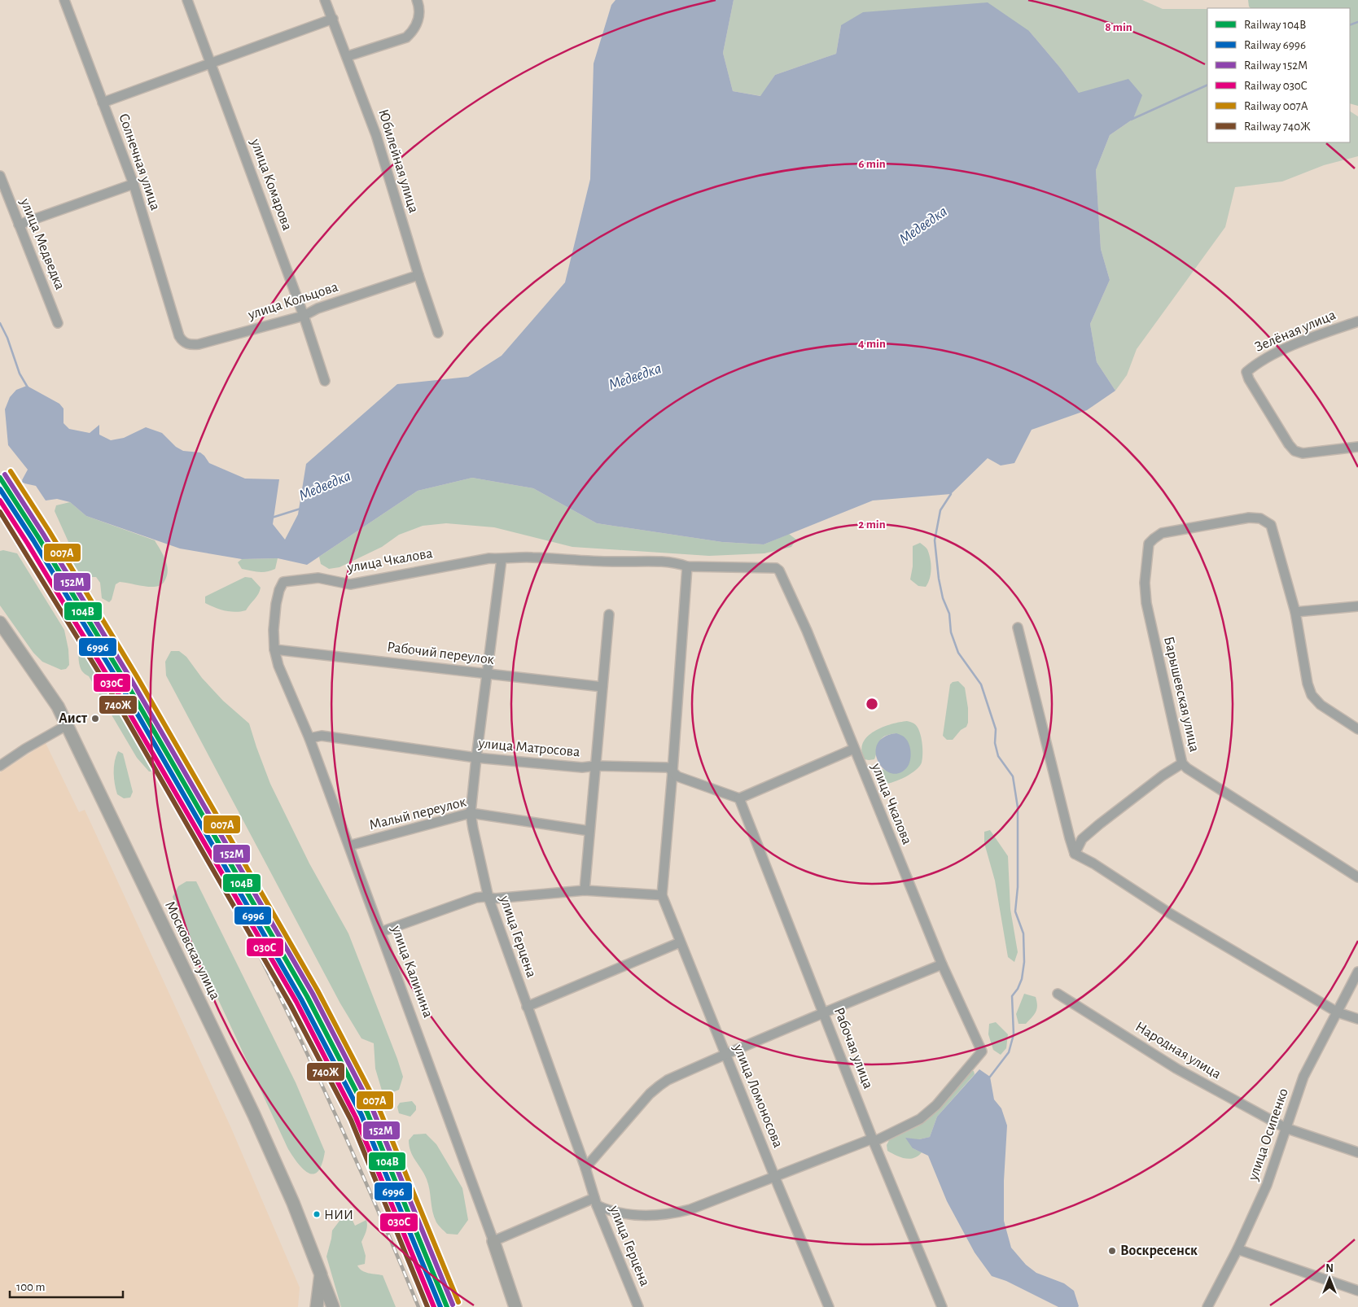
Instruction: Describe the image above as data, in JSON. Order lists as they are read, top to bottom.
{
  "streets": {
    "street": [
      "Юбилейная улица",
      "Солнечная улица",
      "улица Комарова",
      "улица Медведка",
      "улица Кольцова",
      "Зелёная улица",
      "улица Чкалова",
      "Рабочий переулок",
      "Барышевская улица",
      "улица Матросова",
      "Малый переулок",
      "улица Герцена",
      "Московская улица",
      "улица Калинина",
      "Рабочая улица",
      "Народная улица",
      "улица Ломоносова",
      "улица Осипенко"
    ]
  },
  "crossings": [
    ["Юбилейная улица", "улица Кольцова"],
    ["Солнечная улица", "улица Кольцова"],
    ["улица Комарова", "улица Кольцова"],
    ["улица Чкалова", "улица Герцена"],
    ["улица Чкалова", "улица Калинина"],
    ["улица Чкалова", "Рабочая улица"],
    ["Рабочий переулок", "улица Герцена"],
    ["Рабочий переулок", "улица Калинина"],
    ["улица Матросова", "улица Герцена"],
    ["улица Матросова", "улица Калинина"],
    ["улица Матросова", "Рабочая улица"],
    ["Малый переулок", "улица Герцена"],
    ["Малый переулок", "улица Калинина"],
    ["Народная улица", "улица Осипенко"]
  ],
  "water": ["Медведка"],
  "places": ["Аист", "НИИ", "Воскресенск"],
  "lines": [
    "rail line 007А",
    "rail line 152М",
    "rail line 104В",
    "rail line 6996",
    "rail line 030C",
    "rail line 740Ж"
  ],
  "legend": [
    "Railway 104В",
    "Railway 6996",
    "Railway 152М",
    "Railway 030C",
    "Railway 007А",
    "Railway 740Ж"
  ],
  "scale_bar": "100 m",
  "north": "top",
  "rings": [
    "8 min",
    "6 min",
    "4 min",
    "2 min"
  ]
}
